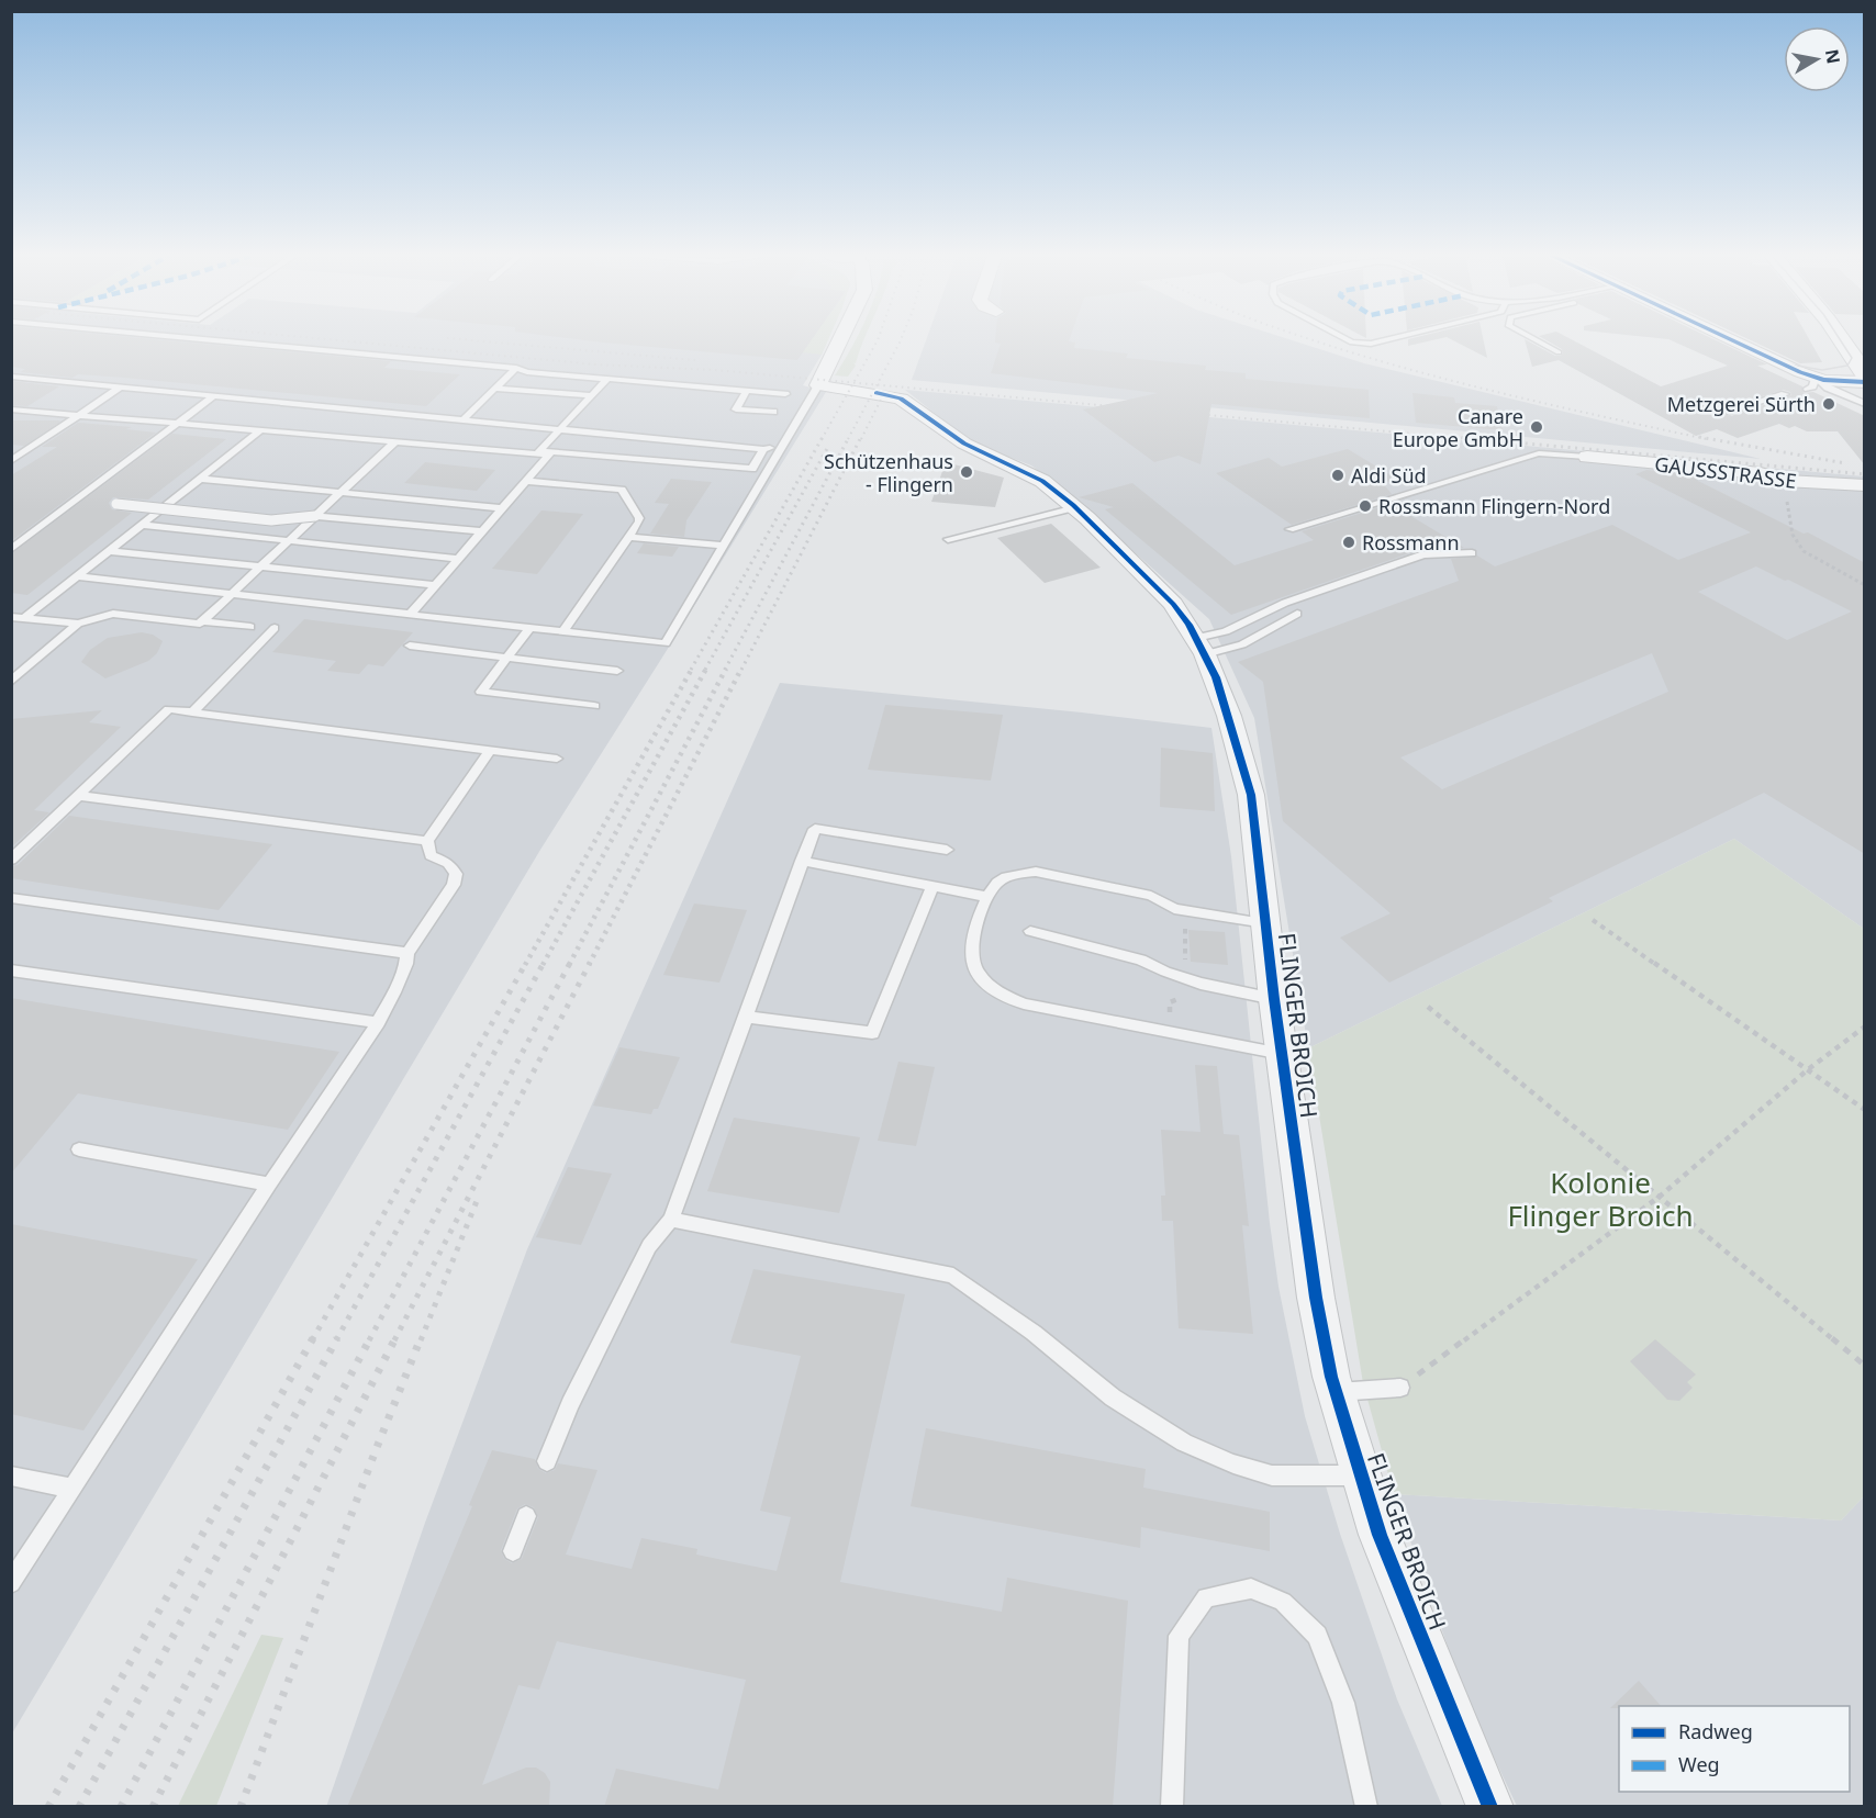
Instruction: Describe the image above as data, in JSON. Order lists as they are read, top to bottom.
{
  "streets": {
    "street": ["GAUSSSTRASSE", "FLINGER BROICH"]
  },
  "parks": ["Kolonie Flinger Broich"],
  "places": [
    "Metzgerei Sürth",
    "Canare Europe GmbH",
    "Schützenhaus - Flingern",
    "Aldi Süd",
    "Rossmann Flingern-Nord",
    "Rossmann"
  ],
  "legend": ["Radweg", "Weg"],
  "north": "right"
}
